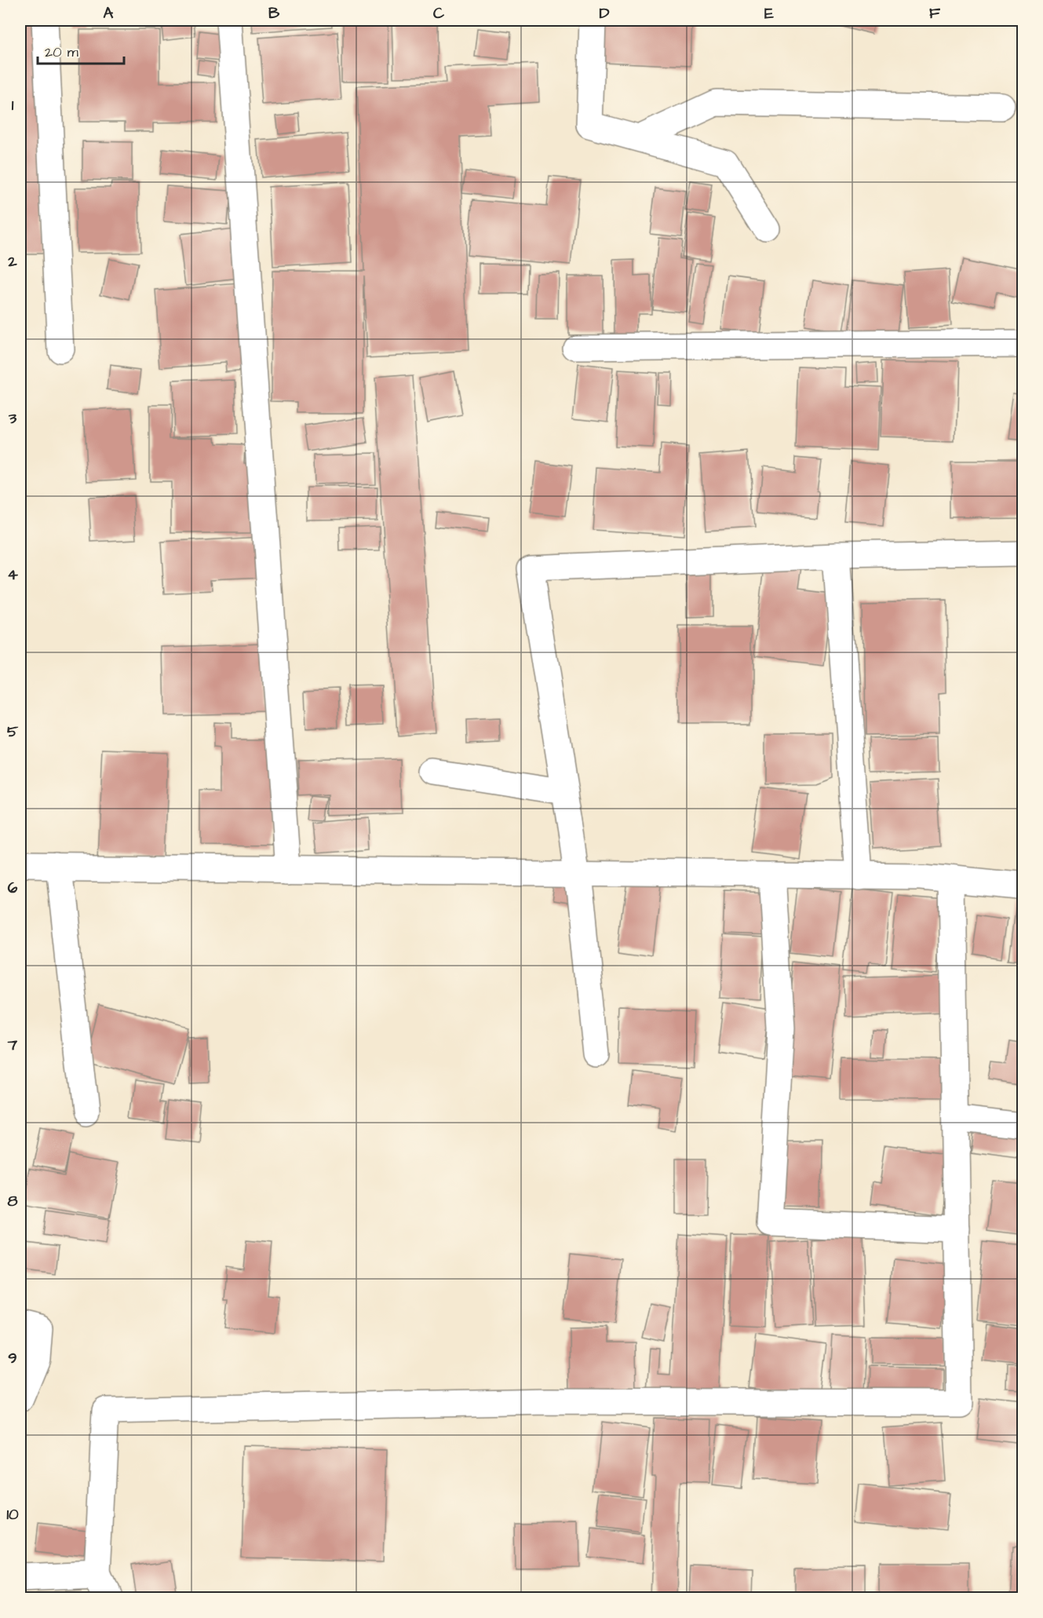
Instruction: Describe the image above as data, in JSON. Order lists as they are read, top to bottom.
{
  "scale_bar": "20 m",
  "grid": {
    "columns": [
      "A",
      "B",
      "C",
      "D",
      "E",
      "F"
    ],
    "rows": [
      "1",
      "2",
      "3",
      "4",
      "5",
      "6",
      "7",
      "8",
      "9",
      "10"
    ]
  }
}
